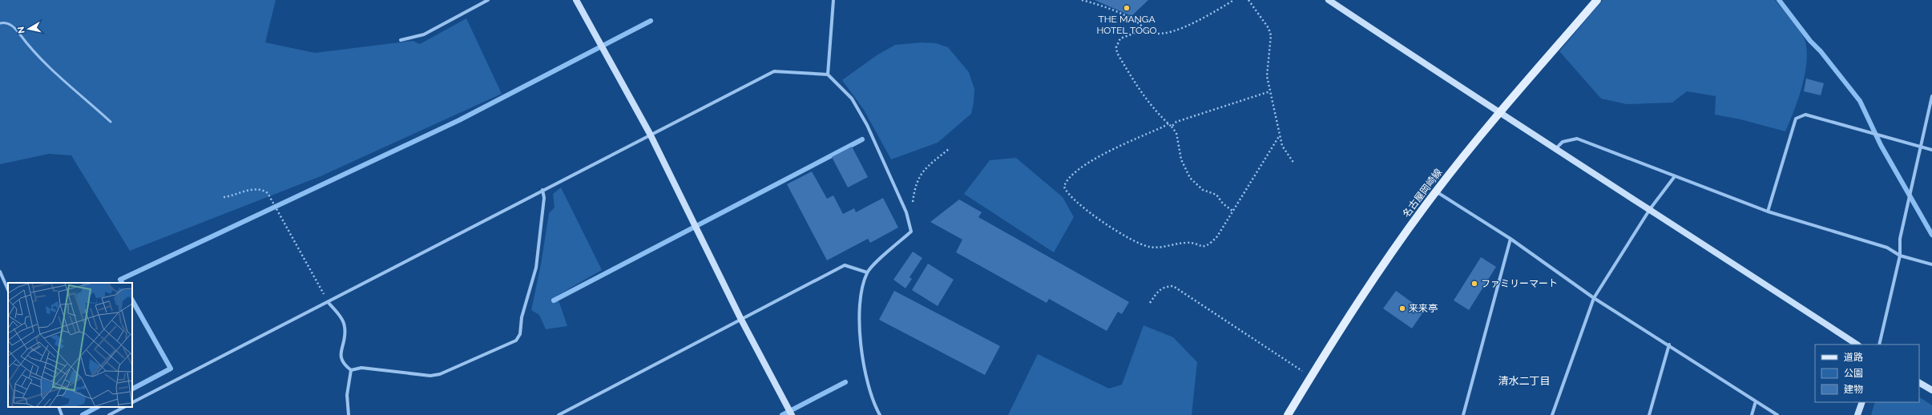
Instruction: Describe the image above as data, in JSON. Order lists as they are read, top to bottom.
{
  "streets": {
    "main road": ["名古屋岡崎線"]
  },
  "districts": ["清水二丁目"],
  "places": ["THE MANGA HOTEL TOGO", "ファミリーマート", "来来亭"],
  "legend": ["道路", "公園", "建物"],
  "north": "left"
}
